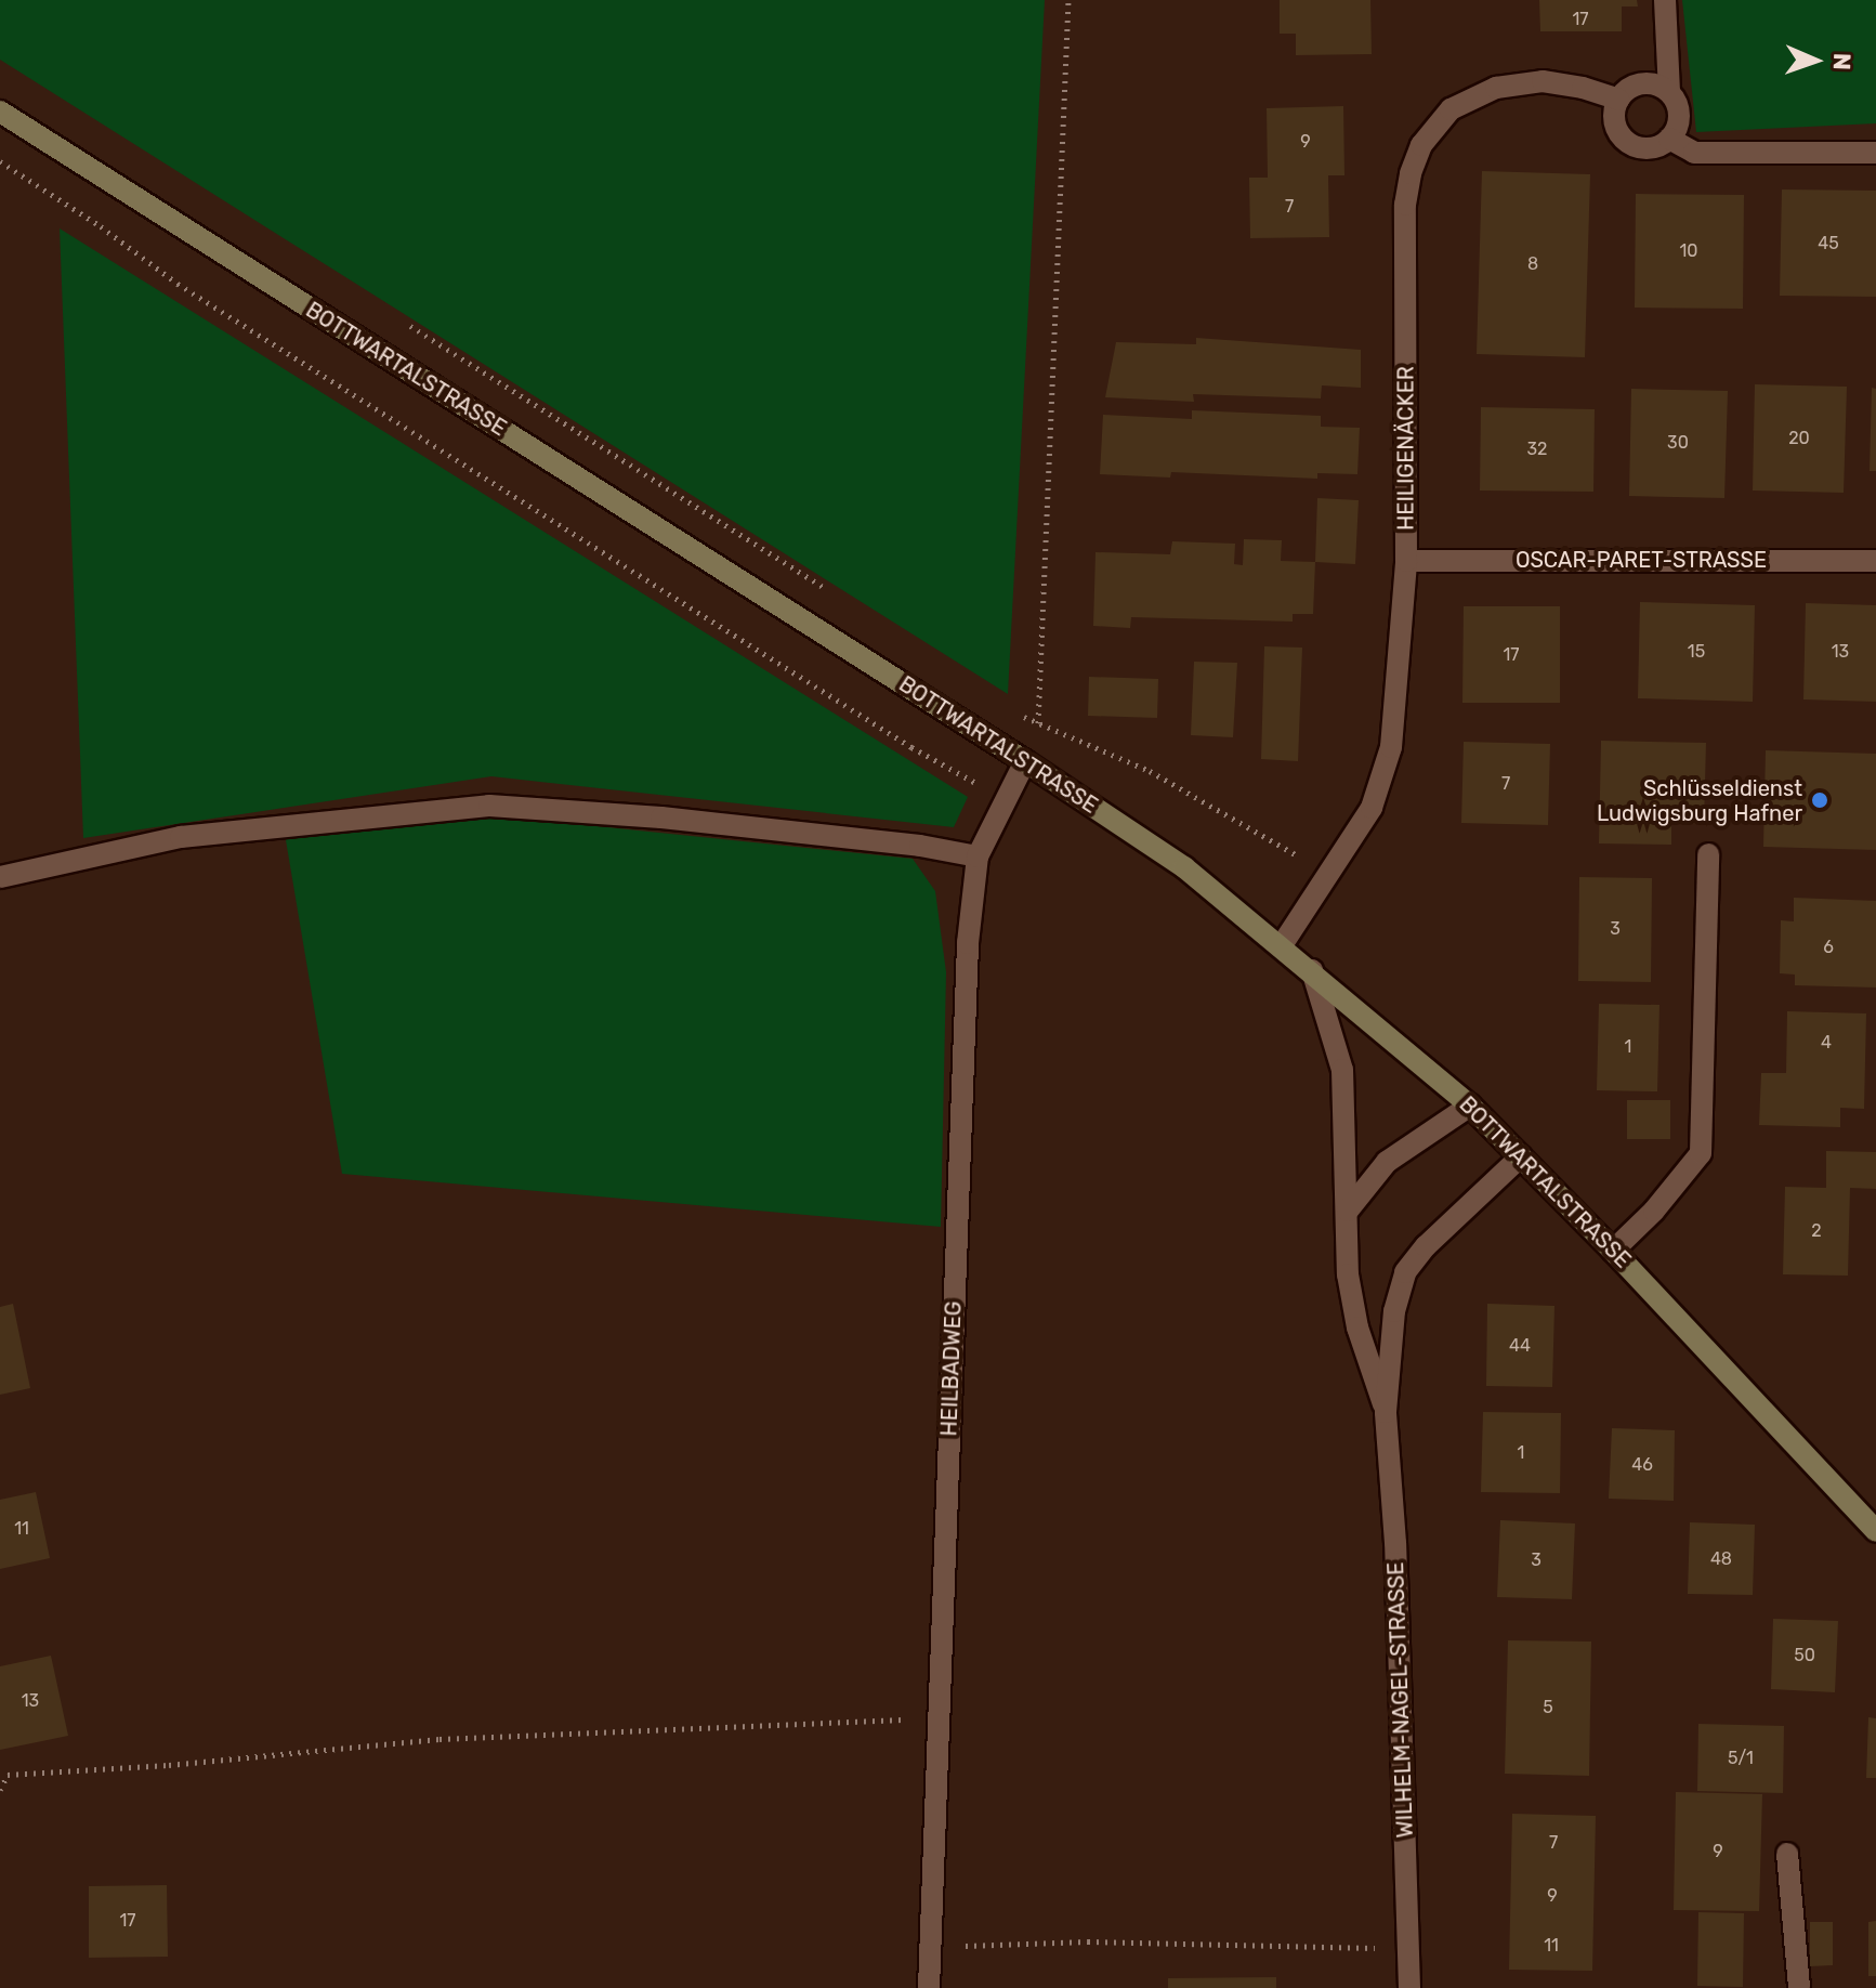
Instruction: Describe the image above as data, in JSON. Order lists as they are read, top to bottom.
{
  "streets": {
    "main road": ["BOTTWARTALSTRASSE"],
    "street": [
      "HEILIGENÄCKER",
      "OSCAR-PARET-STRASSE",
      "HEILBADWEG",
      "WILHELM-NAGEL-STRASSE"
    ]
  },
  "crossings": [
    ["BOTTWARTALSTRASSE", "HEILIGENÄCKER"],
    ["BOTTWARTALSTRASSE", "HEILBADWEG"],
    ["BOTTWARTALSTRASSE", "WILHELM-NAGEL-STRASSE"],
    ["HEILIGENÄCKER", "OSCAR-PARET-STRASSE"]
  ],
  "places": ["Schlüsseldienst Ludwigsburg Hafner"],
  "house_numbers": [
    "17",
    "9",
    "7",
    "45",
    "10",
    "8",
    "20",
    "30",
    "32",
    "15",
    "13",
    "17",
    "7",
    "3",
    "6",
    "4",
    "1",
    "2",
    "44",
    "1",
    "46",
    "11",
    "48",
    "3",
    "50",
    "13",
    "5",
    "5/1",
    "7",
    "9",
    "9",
    "17",
    "11"
  ],
  "north": "right"
}
